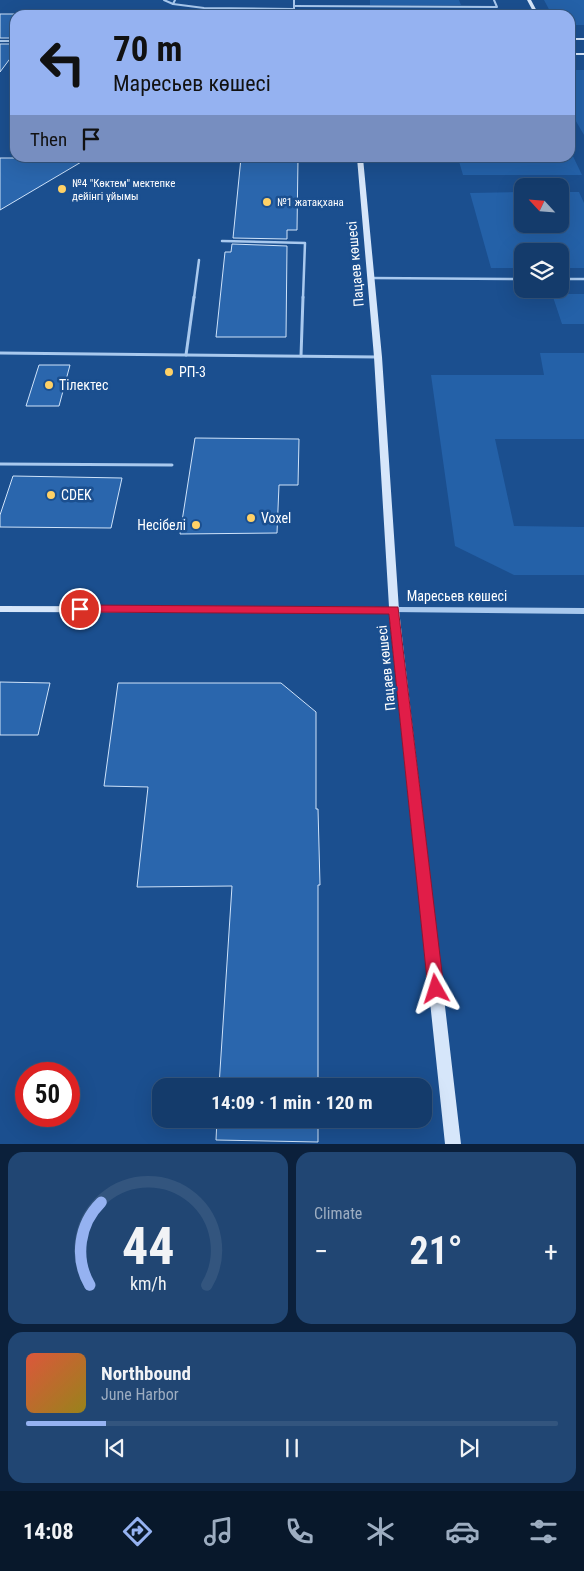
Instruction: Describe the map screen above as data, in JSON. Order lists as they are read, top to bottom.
{
  "streets": {
    "main road": ["Пацаев көшесі", "Маресьев көшесі"]
  },
  "crossings": [
    ["Пацаев көшесі", "Маресьев көшесі"]
  ],
  "places": [
    "№4 \"Көктем\" мектепке дейінгі ұйымы",
    "№1 жатақхана",
    "РП-3",
    "Тілектес",
    "CDEK",
    "Voxel",
    "Несібелі"
  ],
  "north": "top left",
  "page": {
    "turn": ["70 m", "Маресьев көшесі"],
    "then": "Then",
    "limit": "50",
    "trip": "14:09 · 1 min · 120 m",
    "tile": "Climate",
    "heat": ["−", "21°", "+"],
    "song": ["Northbound", "June Harbor"],
    "tabs": "14:08",
    "gauge": ["44", "km/h"]
  }
}
